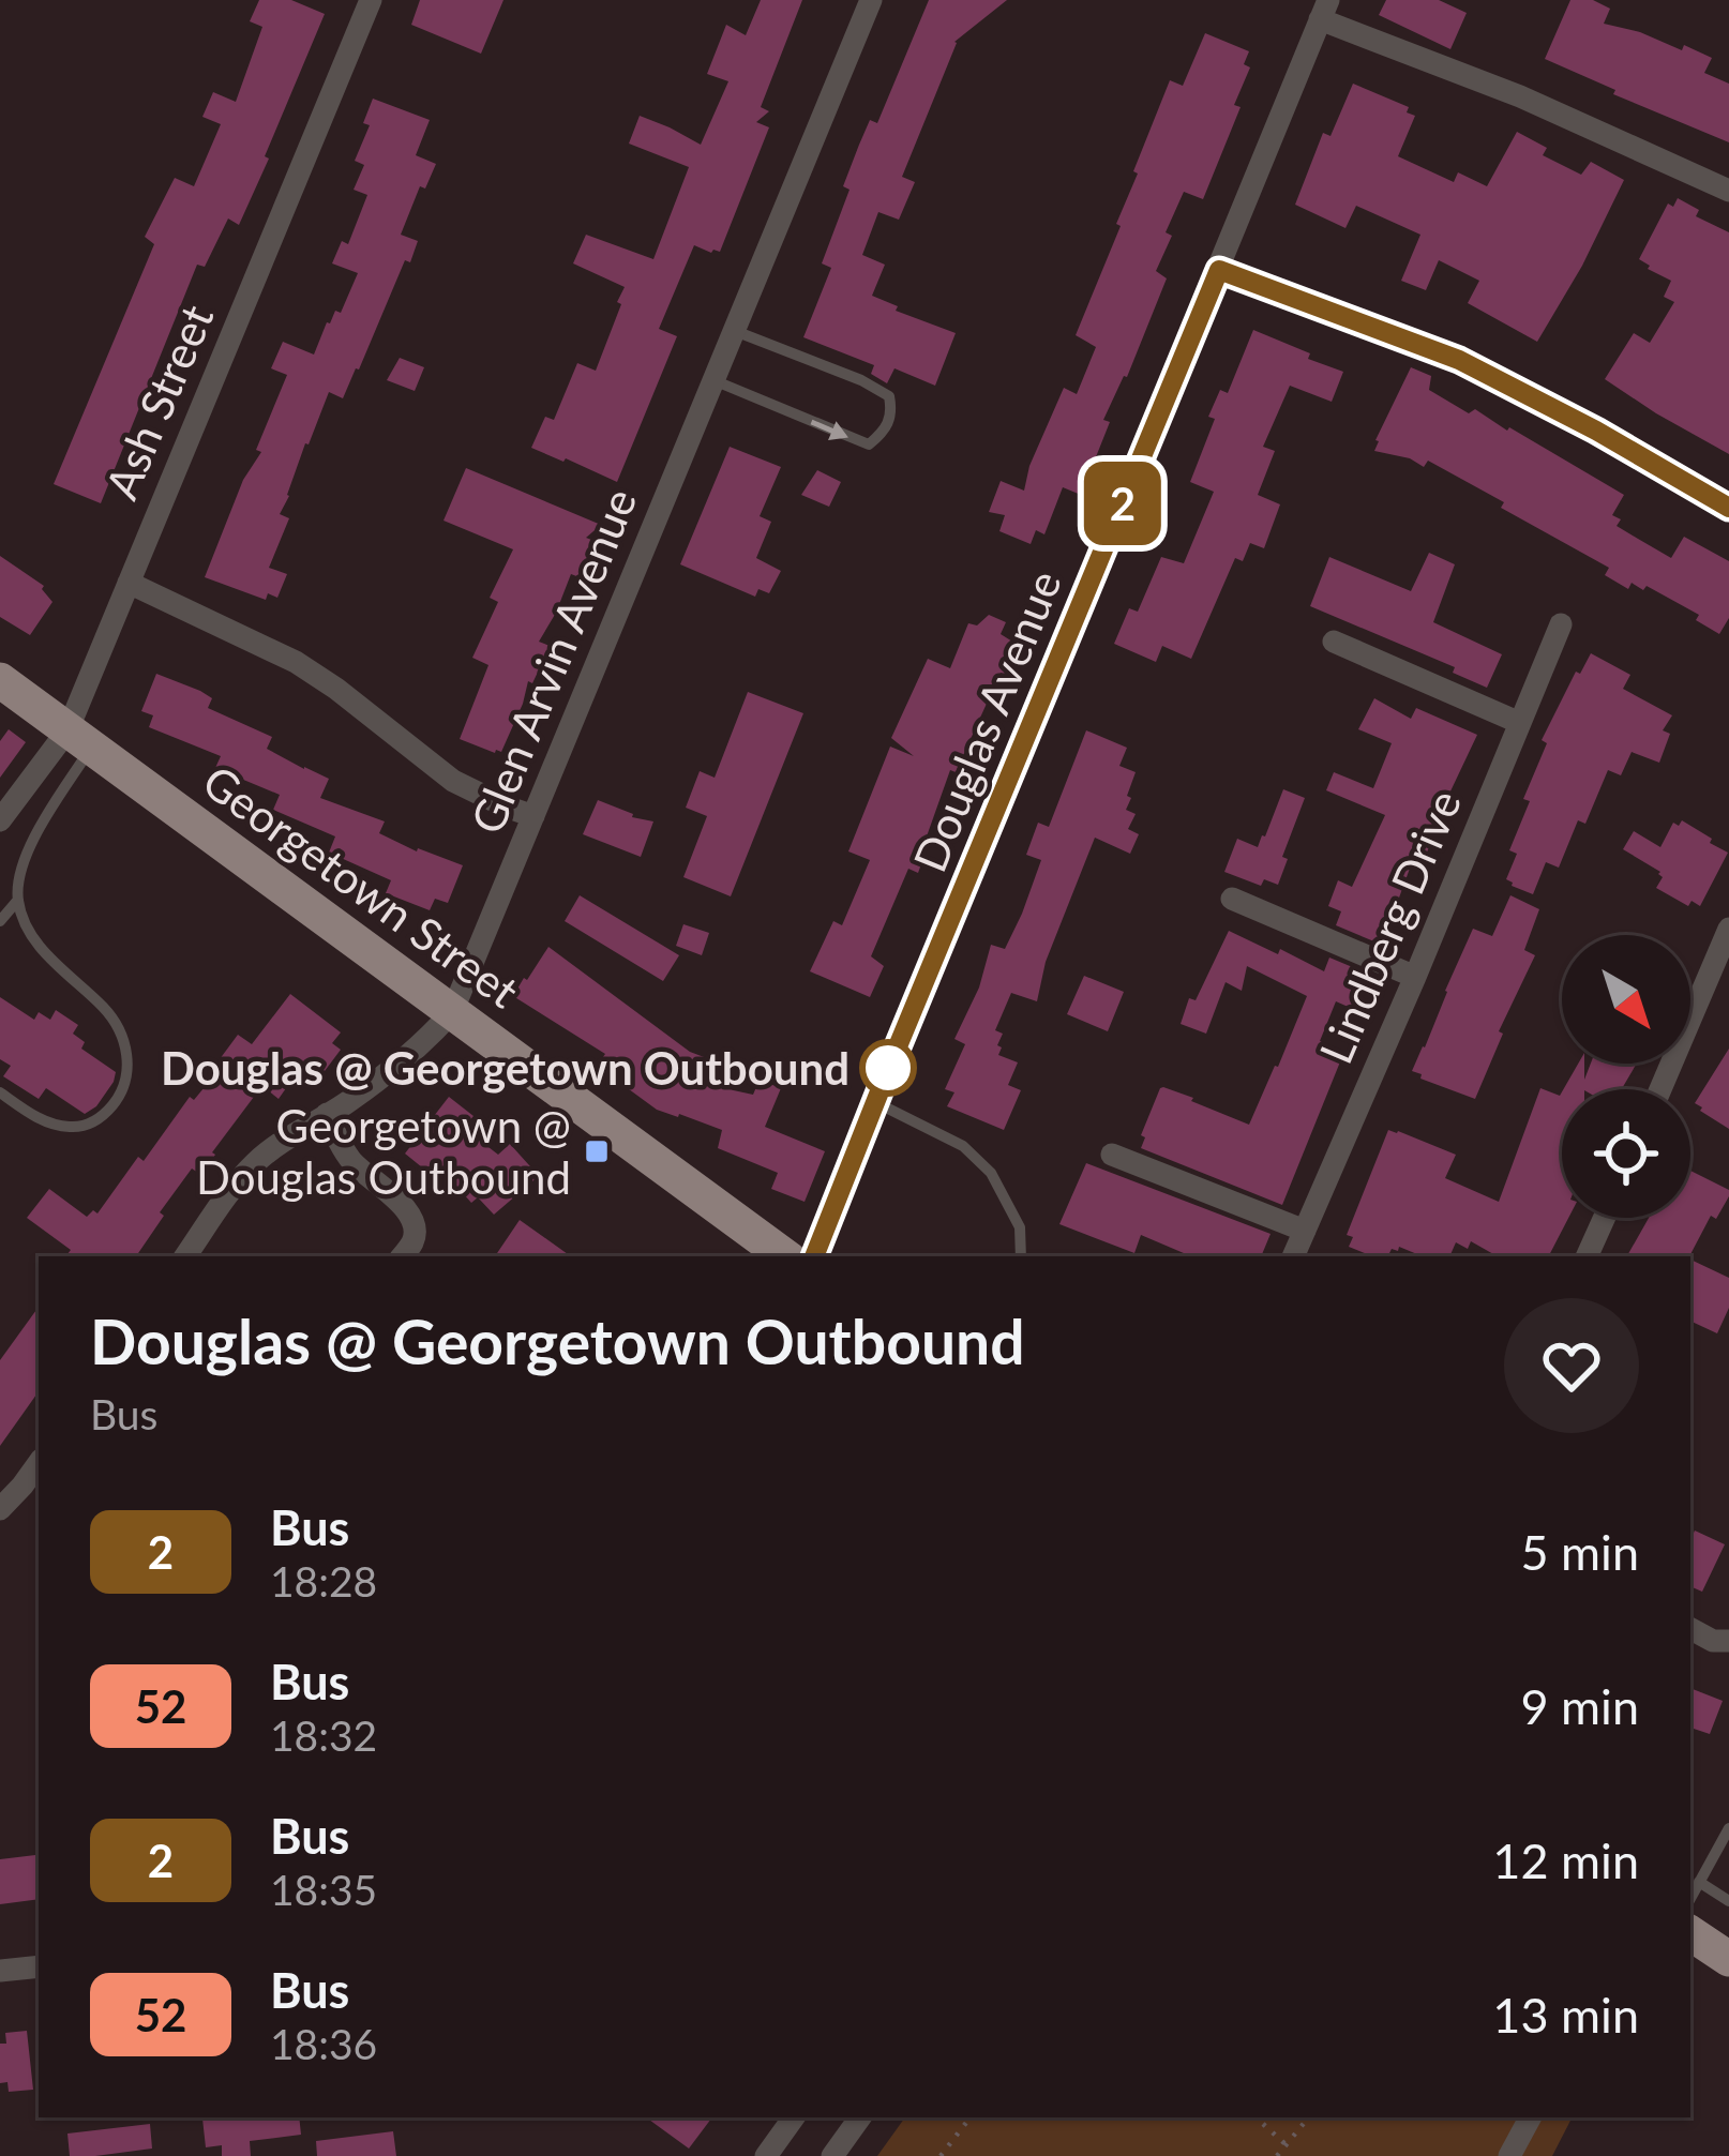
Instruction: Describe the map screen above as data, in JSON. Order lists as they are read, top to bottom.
{
  "streets": {
    "main road": ["Georgetown Street"],
    "street": [
      "Ash Street",
      "Glen Arvin Avenue",
      "Douglas Avenue",
      "Lindberg Drive"
    ]
  },
  "crossings": [
    ["Ash Street", "Georgetown Street"],
    ["Glen Arvin Avenue", "Georgetown Street"]
  ],
  "places": {
    "other": ["Douglas @ Georgetown Outbound"],
    "transit": ["Georgetown @ Douglas Outbound"]
  },
  "lines": ["bus line 2"],
  "north": "bottom right",
  "page": {
    "on_map": "2",
    "heading": ["Douglas @ Georgetown Outbound", "Bus"],
    "list": [
      {
        "mark": "2",
        "name": "Bus",
        "note": "18:28",
        "value": "5 min"
      },
      {
        "mark": "52",
        "name": "Bus",
        "note": "18:32",
        "value": "9 min"
      },
      {
        "mark": "2",
        "name": "Bus",
        "note": "18:35",
        "value": "12 min"
      },
      {
        "mark": "52",
        "name": "Bus",
        "note": "18:36",
        "value": "13 min"
      }
    ]
  }
}
